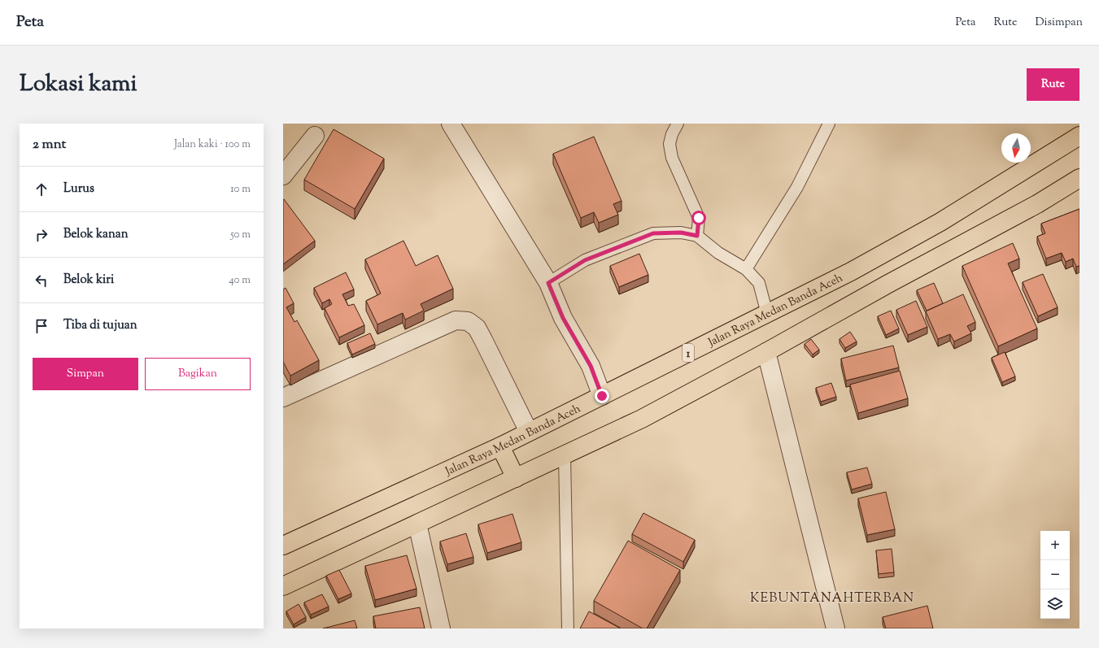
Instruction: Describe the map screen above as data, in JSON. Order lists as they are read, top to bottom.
{
  "streets": {
    "highway": ["Jalan Raya Medan Banda Aceh", "1"]
  },
  "districts": ["KEBUNTANAHTERBAN"],
  "north": "bottom",
  "page": {
    "header": "Peta",
    "nav": ["Peta", "Rute", "Disimpan"],
    "title": "Lokasi kami",
    "buttons": [
      "Rute",
      ["Simpan", "Bagikan"]
    ],
    "heading": ["2 mnt", "Jalan kaki · 100 m"],
    "list": [
      ["Lurus", "10 m"],
      ["Belok kanan", "50 m"],
      ["Belok kiri", "40 m"],
      "Tiba di tujuan"
    ],
    "map_buttons": ["+", "−"]
  }
}
